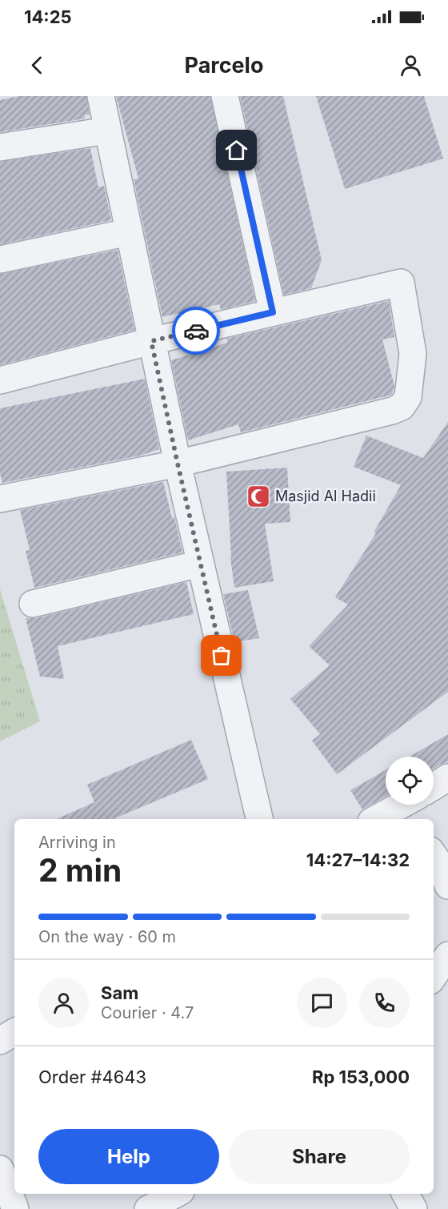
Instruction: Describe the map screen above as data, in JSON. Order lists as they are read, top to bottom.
{
  "places": {
    "mosque": ["Masjid Al Hadii"]
  },
  "page": {
    "status": "14:25",
    "header": "Parcelo",
    "heading": ["2 min", "Arriving in", "14:27–14:32"],
    "panel": [
      "Sam",
      "Courier · 4.7",
      "Order #4643",
      "Rp 153,000"
    ],
    "bar": "On the way · 60 m",
    "buttons": ["Help", "Share"]
  }
}
